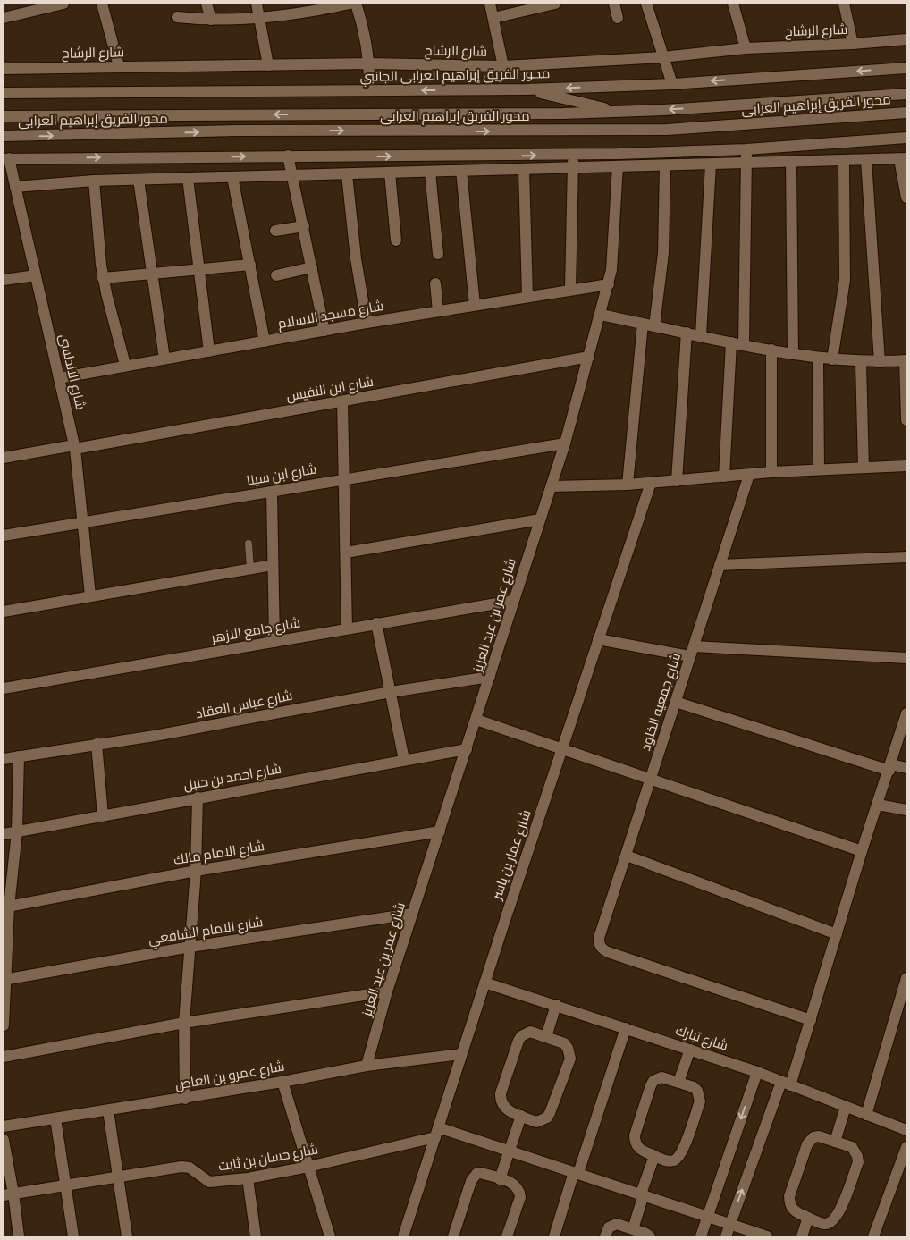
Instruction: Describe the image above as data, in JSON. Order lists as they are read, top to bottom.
{
  "streets": {
    "street": [
      "شارع الرشاح",
      "محور الفريق إبراهيم العرابى الجانبي",
      "محور الفريق إبراهيم العرابى",
      "شارع مسجد الاسلام",
      "شارع الاندلسى",
      "شارع ابن النفيس",
      "شارع ابن سينا",
      "شارع عمر بن عبد العزيز",
      "شارع جامع الازهر",
      "شارع جمعيه الخلود",
      "شارع عباس العقاد",
      "شارع احمد بن حنبل",
      "شارع الامام مالك",
      "شارع عمار بن ياسر",
      "شارع الامام الشافعي",
      "شارع تبارك",
      "شارع عمرو بن العاص",
      "شارع حسان بن ثابت"
    ]
  },
  "crossings": [
    ["شارع مسجد الاسلام", "شارع الاندلسى"],
    ["شارع مسجد الاسلام", "شارع عمر بن عبد العزيز"],
    ["شارع الاندلسى", "شارع ابن النفيس"],
    ["شارع الاندلسى", "شارع ابن سينا"],
    ["شارع ابن النفيس", "شارع عمر بن عبد العزيز"],
    ["شارع ابن سينا", "شارع عمر بن عبد العزيز"],
    ["شارع عمر بن عبد العزيز", "شارع جامع الازهر"],
    ["شارع عمر بن عبد العزيز", "شارع عباس العقاد"],
    ["شارع عمر بن عبد العزيز", "شارع احمد بن حنبل"],
    ["شارع عمر بن عبد العزيز", "شارع الامام مالك"],
    ["شارع عمر بن عبد العزيز", "شارع الامام الشافعي"],
    ["شارع عمر بن عبد العزيز", "شارع عمرو بن العاص"],
    ["شارع عمار بن ياسر", "شارع تبارك"],
    ["شارع عمار بن ياسر", "شارع عمرو بن العاص"],
    ["شارع عمار بن ياسر", "شارع حسان بن ثابت"]
  ]
}
